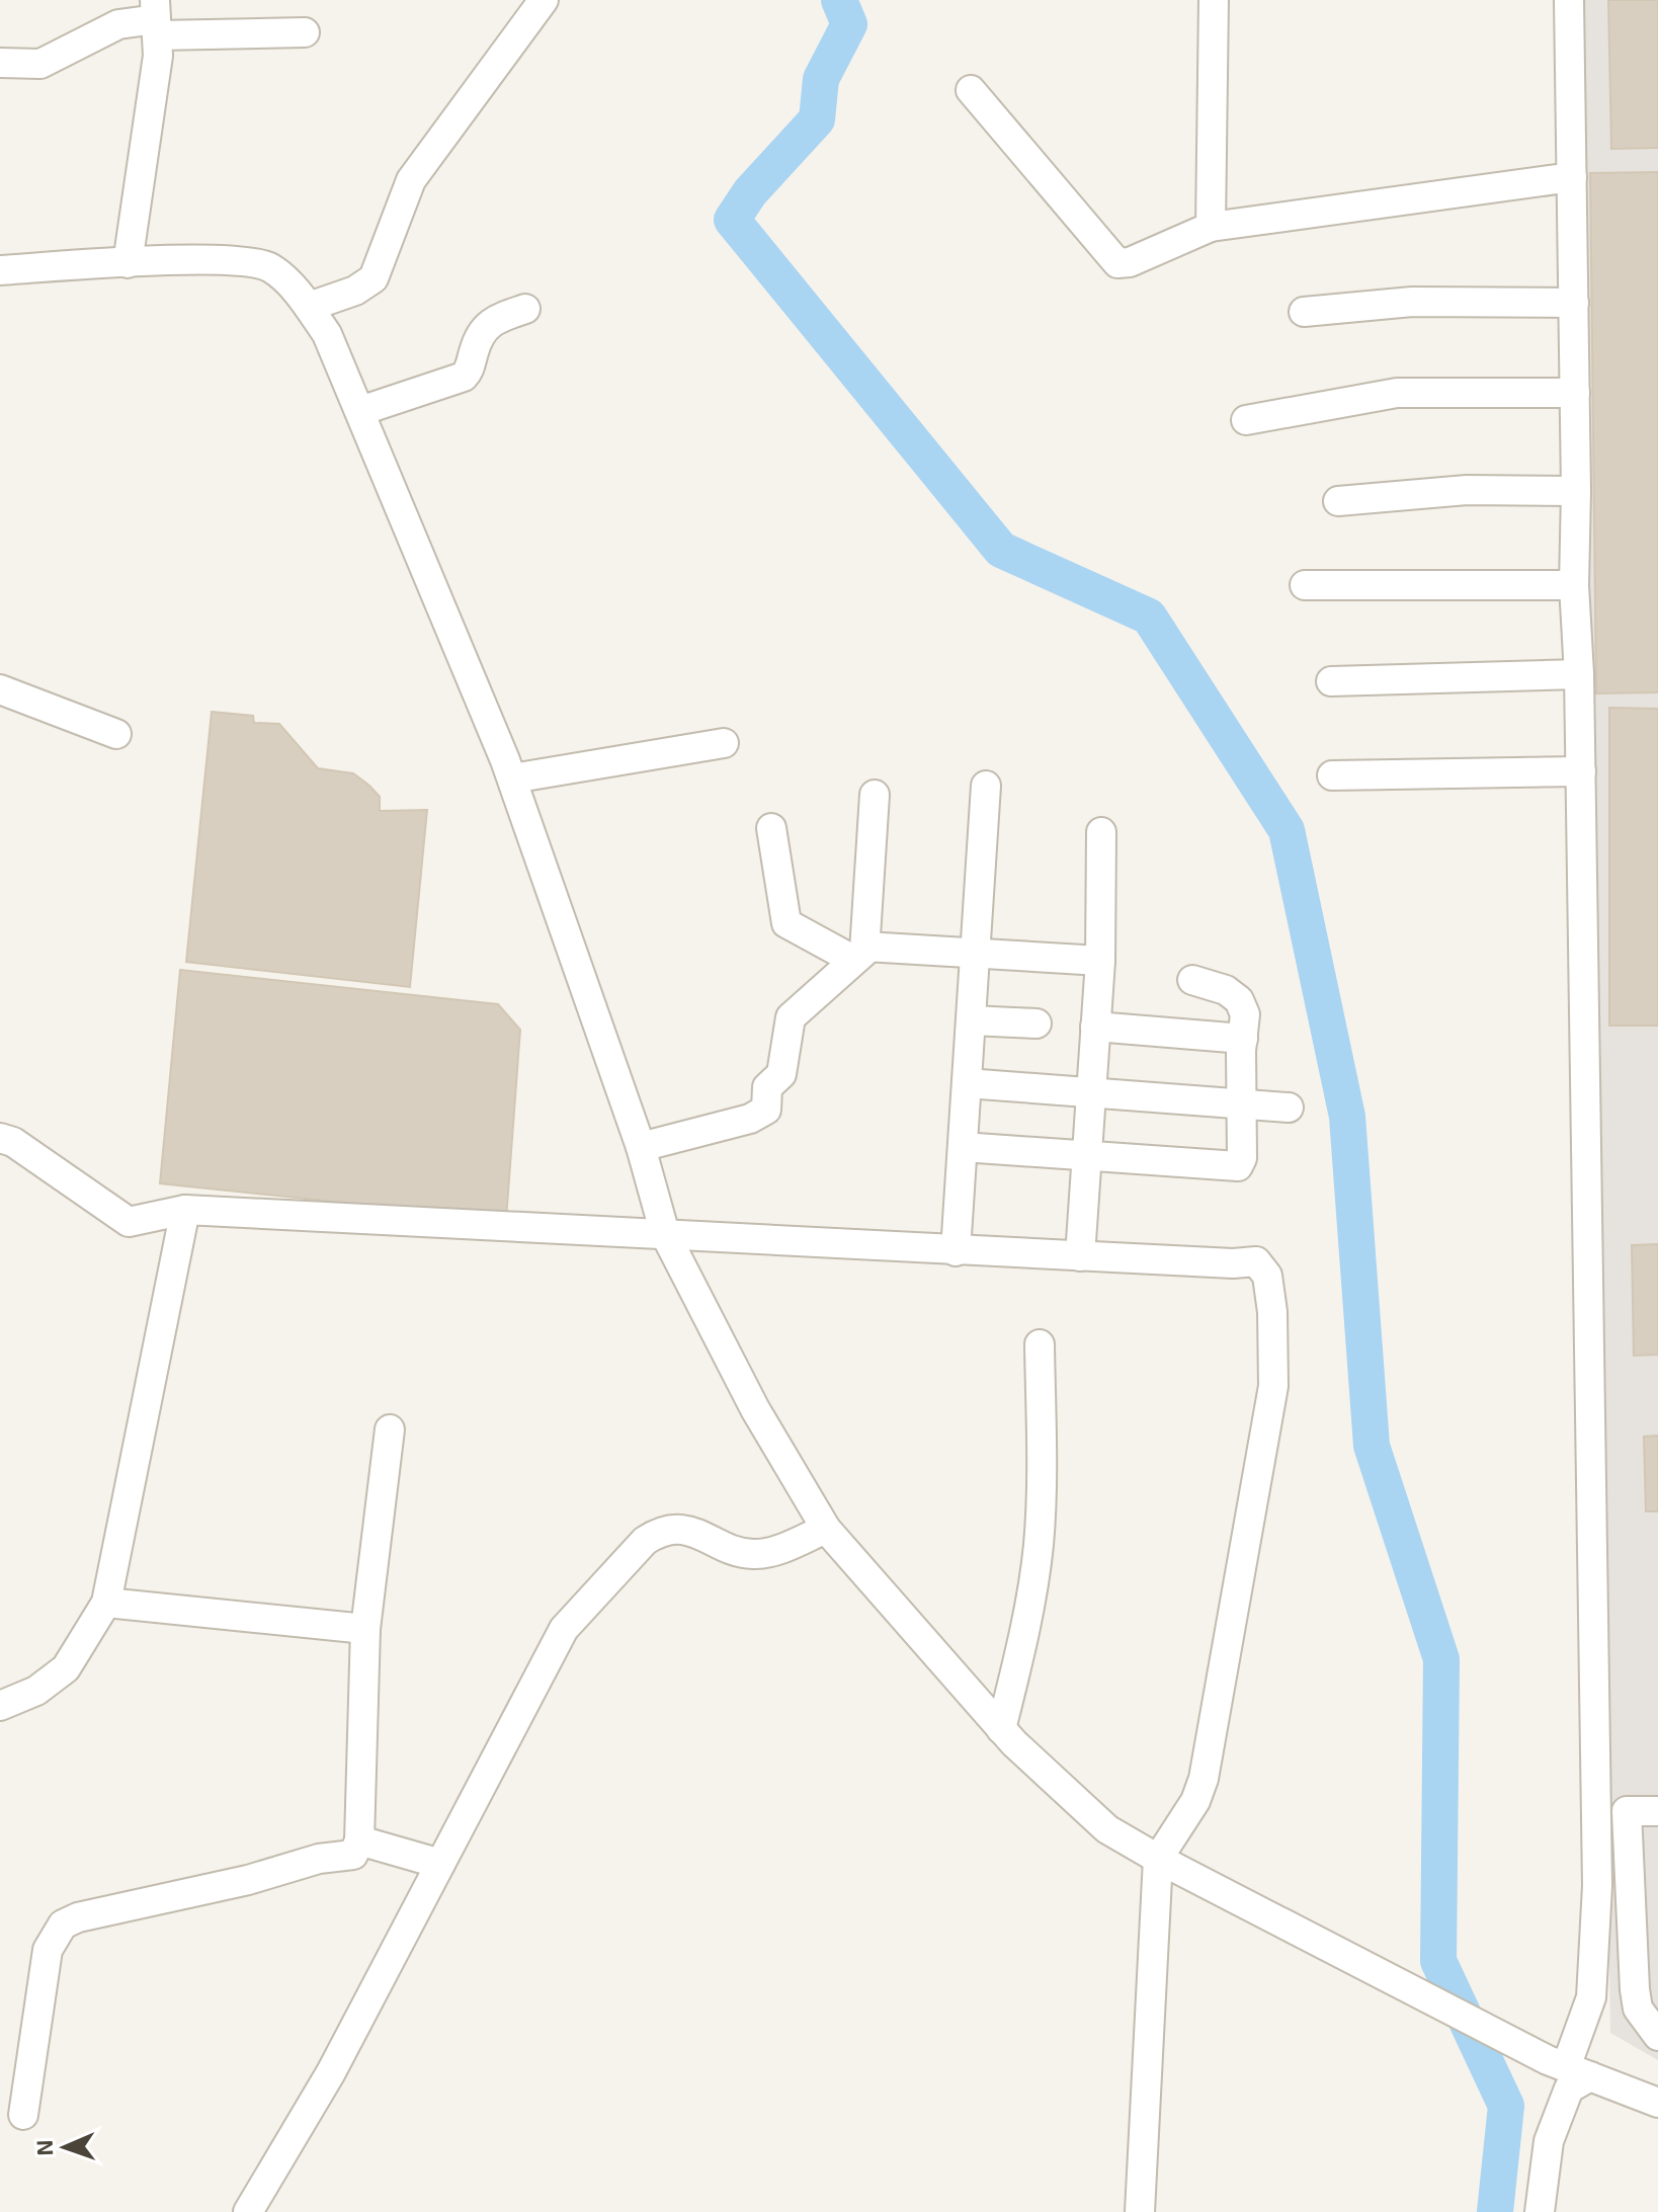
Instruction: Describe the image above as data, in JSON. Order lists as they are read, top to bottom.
{
  "north": "left"
}
